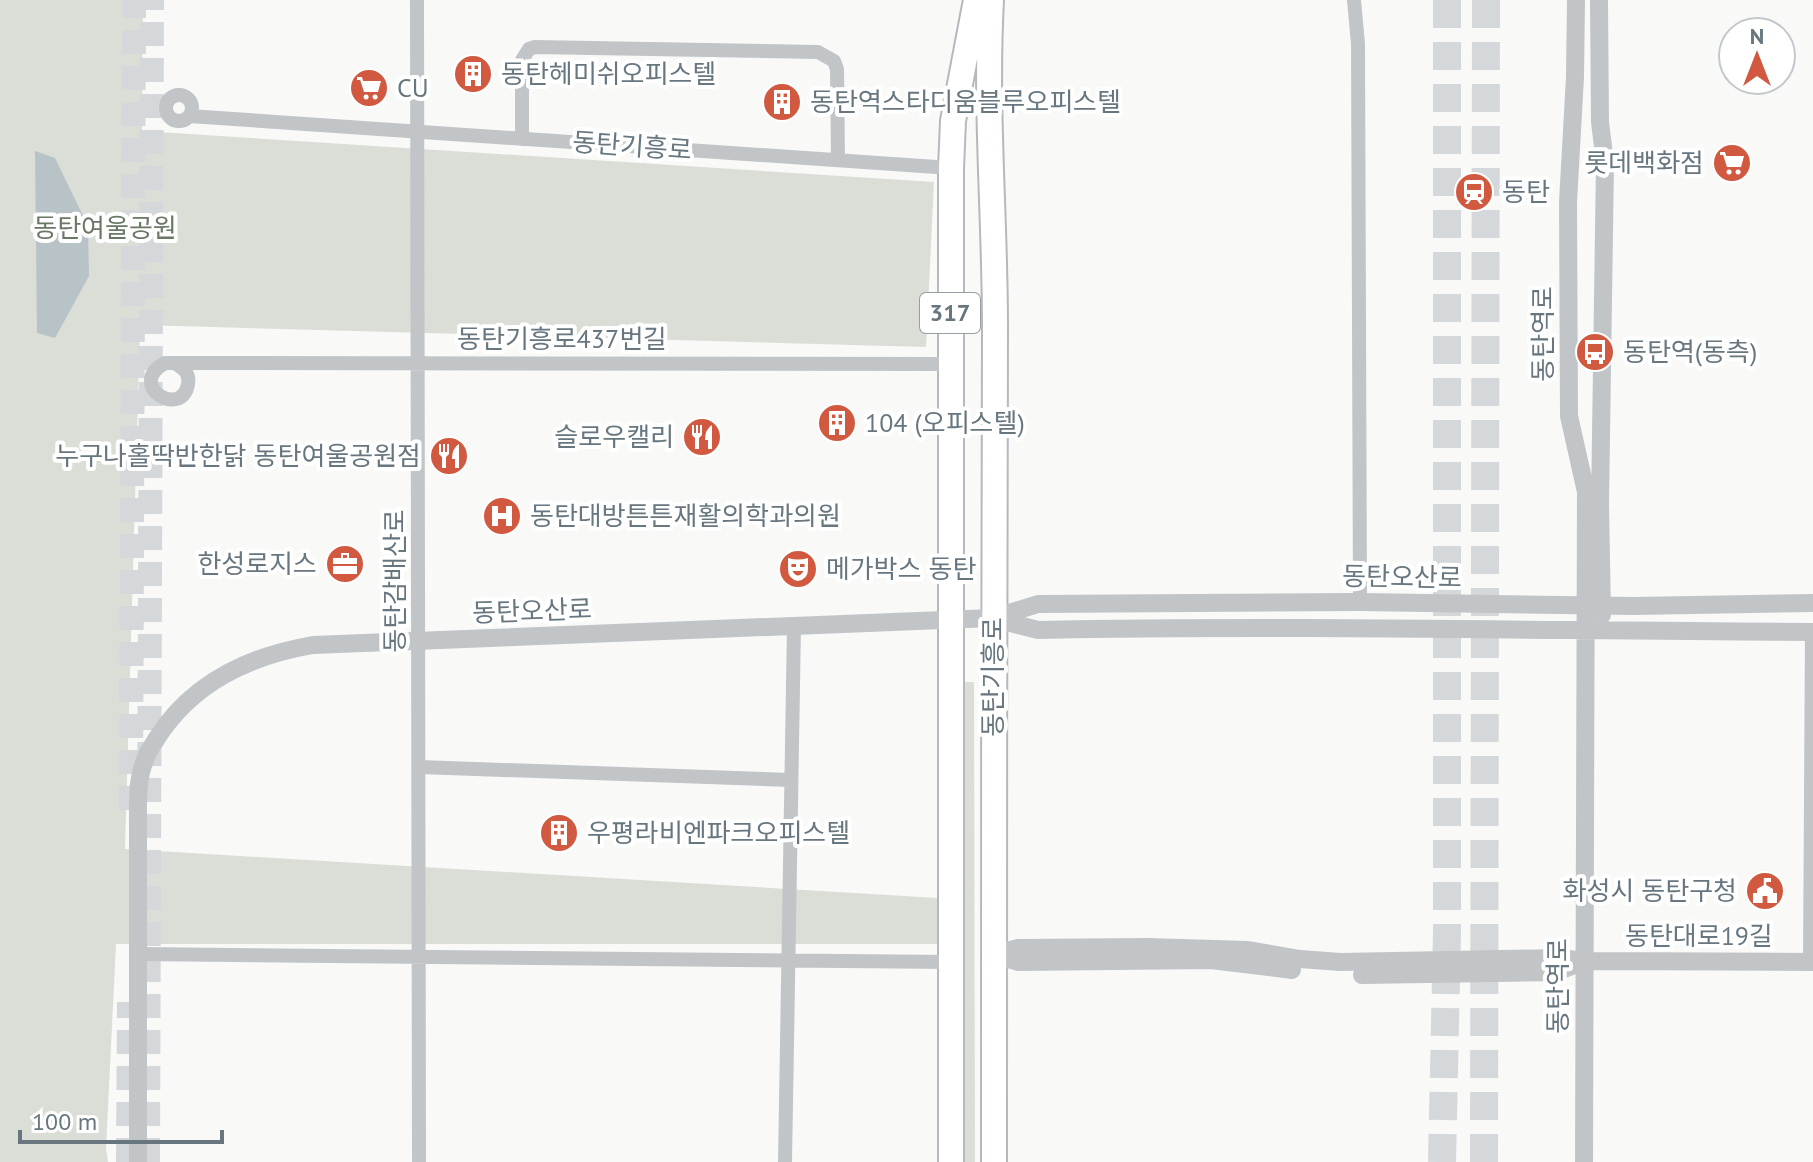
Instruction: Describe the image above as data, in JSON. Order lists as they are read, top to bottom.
{
  "streets": {
    "main road": ["동탄기흥로", "317"],
    "street": [
      "동탄역로",
      "동탄기흥로437번길",
      "동탄오산로",
      "동탄감배산로",
      "동탄대로19길"
    ]
  },
  "crossings": [
    ["동탄기흥로", "동탄기흥로437번길"],
    ["동탄기흥로", "동탄오산로"],
    ["동탄기흥로", "동탄감배산로"],
    ["동탄기흥로", "동탄대로19길"],
    ["동탄역로", "동탄오산로"],
    ["동탄역로", "동탄대로19길"],
    ["동탄기흥로437번길", "동탄감배산로"],
    ["동탄오산로", "동탄감배산로"]
  ],
  "parks": ["동탄여울공원"],
  "places": {
    "building": [
      "동탄헤미쉬오피스텔",
      "동탄역스타디움블루오피스텔",
      "104 (오피스텔)",
      "우평라비엔파크오피스텔"
    ],
    "supermarket": ["CU", "롯데백화점"],
    "station": ["동탄"],
    "bus stop": ["동탄역(동측)"],
    "restaurant": ["슬로우캘리", "누구나홀딱반한닭 동탄여울공원점"],
    "hospital": ["동탄대방튼튼재활의학과의원"],
    "office": ["한성로지스"],
    "theatre": ["메가박스 동탄"],
    "public building": ["화성시 동탄구청"]
  },
  "scale_bar": "100 m",
  "north": "top"
}
